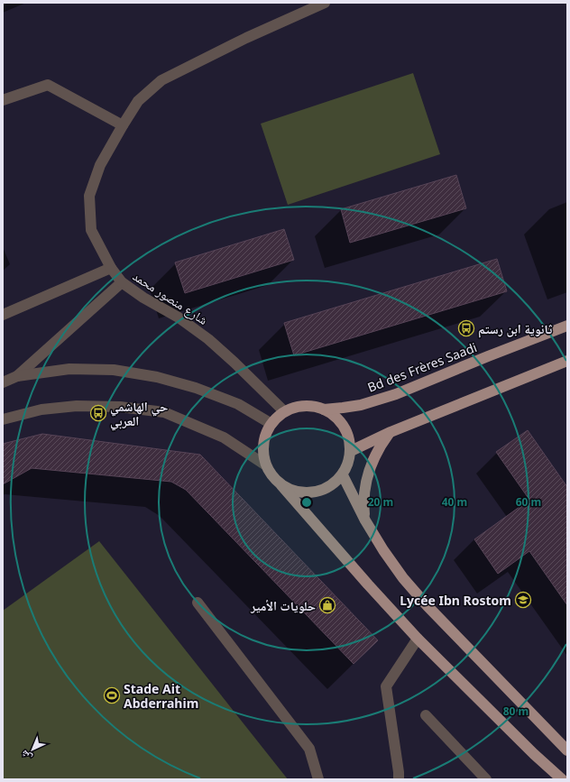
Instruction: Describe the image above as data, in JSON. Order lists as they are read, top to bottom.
{
  "streets": {
    "main road": ["Bd des Frères Saadi"],
    "street": ["شارع منصور محمد"]
  },
  "crossings": [
    ["شارع منصور محمد", "Bd des Frères Saadi"]
  ],
  "places": {
    "bus stop": ["ثانوية ابن رستم", "حي الهاشمي العربي"],
    "school or university": ["Lycée Ibn Rostom"],
    "shop": ["حلويات الأمير"],
    "sports": ["Stade Ait Abderrahim"]
  },
  "north": "bottom left",
  "rings": [
    "20 m",
    "40 m",
    "60 m",
    "80 m"
  ]
}
